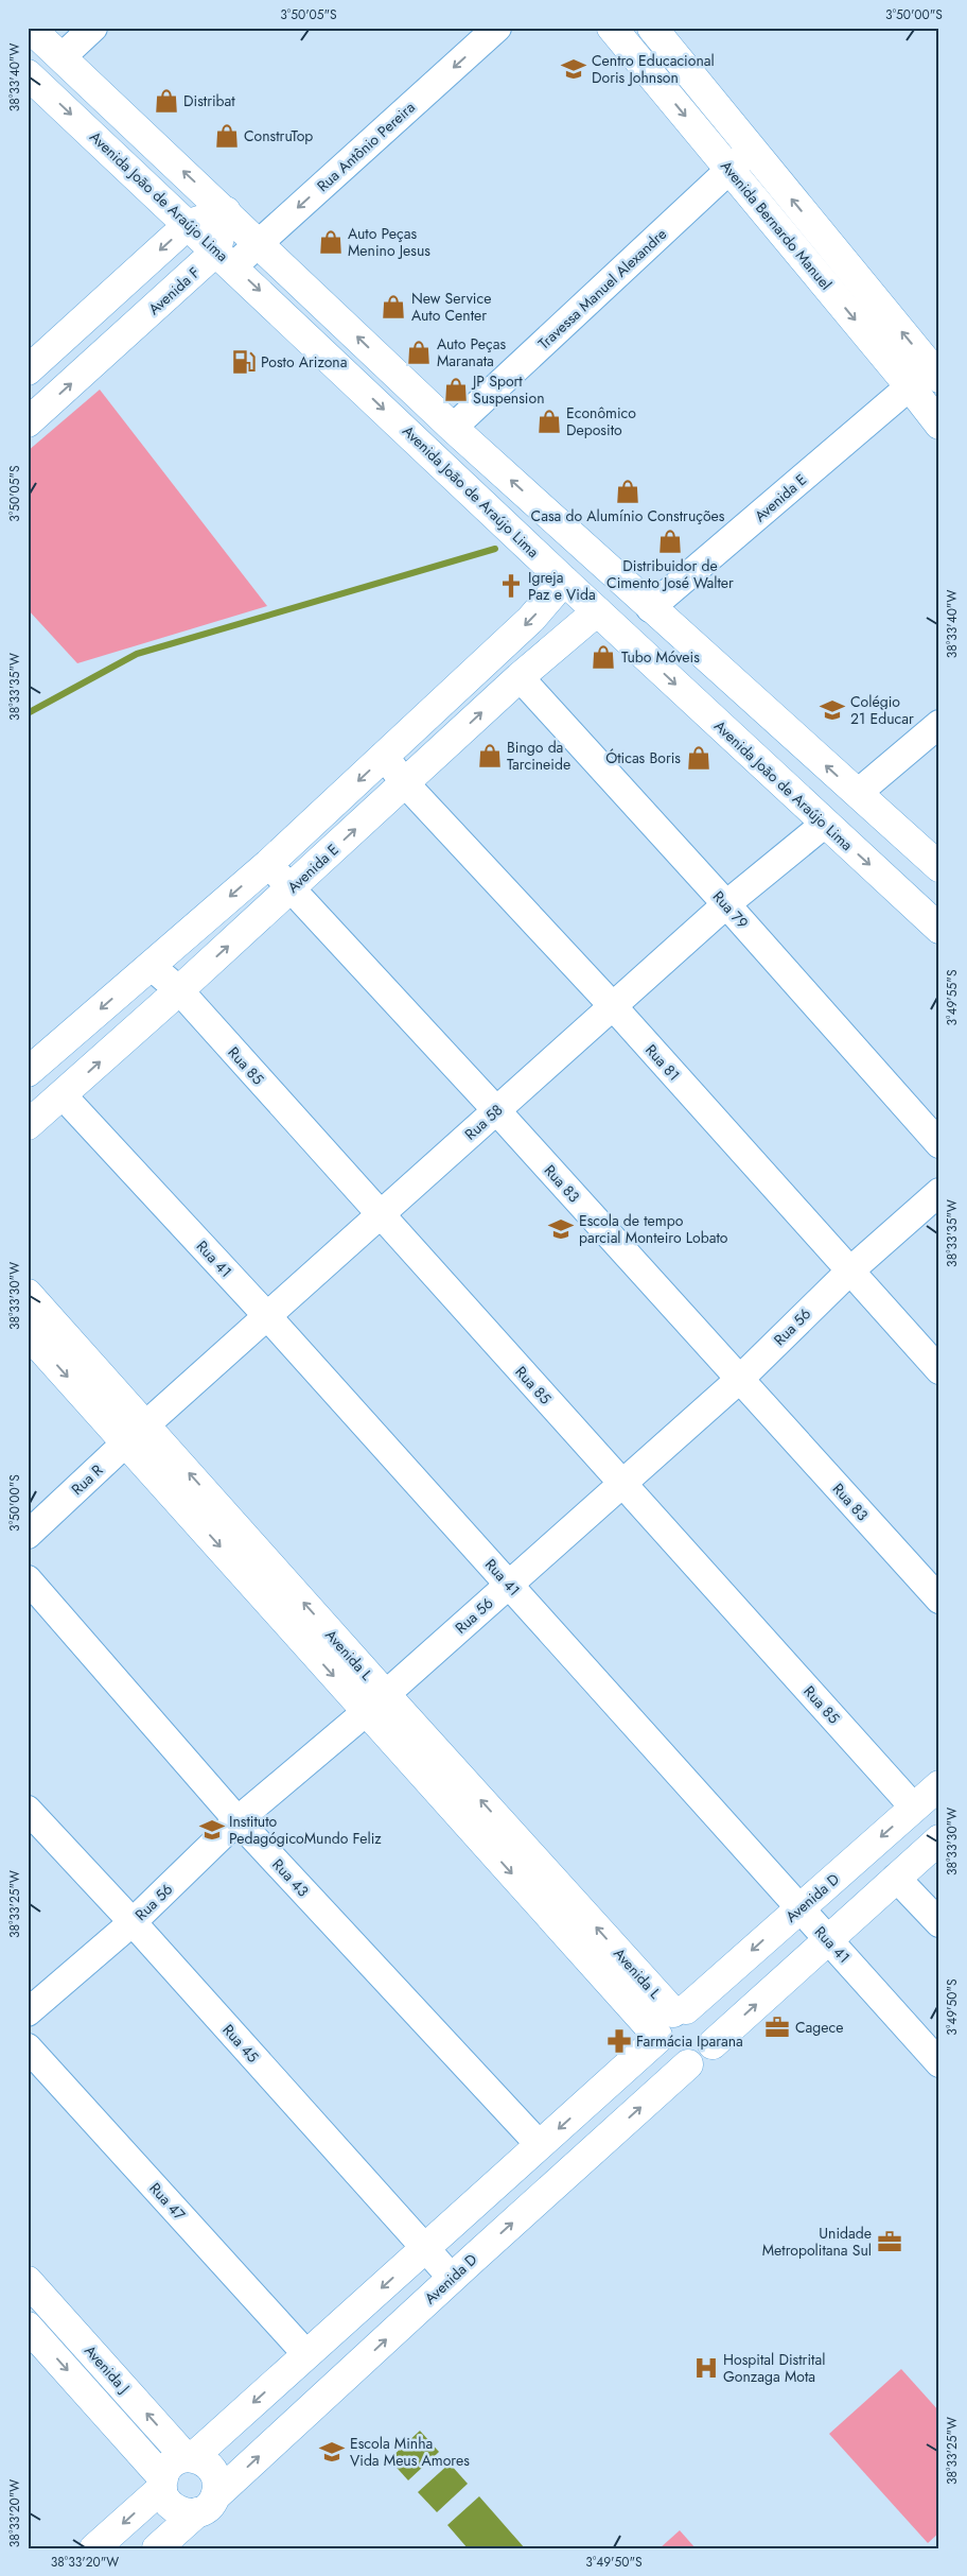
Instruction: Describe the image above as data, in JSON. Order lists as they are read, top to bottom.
{
  "streets": {
    "main road": [
      "Avenida João de Araújo Lima",
      "Avenida Bernardo Manuel",
      "Avenida F",
      "Avenida E",
      "Avenida L",
      "Avenida D",
      "Avenida J"
    ],
    "street": [
      "Rua Antônio Pereira",
      "Travessa Manuel Alexandre",
      "Rua 79",
      "Rua 81",
      "Rua 85",
      "Rua 58",
      "Rua 83",
      "Rua 41",
      "Rua 56",
      "Rua R",
      "Rua 43",
      "Rua 45",
      "Rua 47"
    ]
  },
  "crossings": [
    ["Rua Antônio Pereira", "Avenida João de Araújo Lima"],
    ["Rua Antônio Pereira", "Avenida F"],
    ["Avenida João de Araújo Lima", "Avenida F"],
    ["Avenida João de Araújo Lima", "Avenida E"],
    ["Avenida João de Araújo Lima", "Rua 58"],
    ["Avenida Bernardo Manuel", "Travessa Manuel Alexandre"],
    ["Avenida Bernardo Manuel", "Avenida E"],
    ["Avenida E", "Rua 79"],
    ["Avenida E", "Rua 81"],
    ["Avenida E", "Rua 85"],
    ["Avenida E", "Rua 83"],
    ["Avenida E", "Rua 41"],
    ["Rua 79", "Rua 58"],
    ["Rua 81", "Rua 58"],
    ["Rua 81", "Rua 56"],
    ["Rua 85", "Rua 58"],
    ["Rua 85", "Rua 56"],
    ["Rua 85", "Avenida D"],
    ["Rua 58", "Rua 83"],
    ["Rua 58", "Rua 41"],
    ["Rua 58", "Rua R"],
    ["Rua 58", "Avenida L"],
    ["Rua 83", "Rua 56"],
    ["Rua 41", "Rua 56"],
    ["Rua 41", "Avenida D"],
    ["Rua 56", "Avenida L"],
    ["Rua 56", "Rua 43"],
    ["Rua 56", "Rua 45"],
    ["Rua R", "Avenida L"],
    ["Avenida L", "Avenida D"],
    ["Rua 43", "Avenida D"],
    ["Avenida D", "Rua 45"],
    ["Avenida D", "Rua 47"],
    ["Avenida D", "Avenida J"]
  ],
  "one_way": ["Rua Antônio Pereira", "Avenida E"],
  "places": {
    "school or university": [
      "Centro Educacional Doris Johnson",
      "Colégio 21 Educar",
      "Escola de tempo parcial Monteiro Lobato",
      "Instituto PedagógicoMundo Feliz",
      "Escola Minha Vida Meus Amores"
    ],
    "shop": [
      "Distribat",
      "ConstruTop",
      "Auto Peças Menino Jesus",
      "New Service Auto Center",
      "Auto Peças Maranata",
      "JP Sport Suspension",
      "Econômico Deposito",
      "Casa do Alumínio Construções",
      "Distribuidor de Cimento José Walter",
      "Tubo Móveis",
      "Bingo da Tarcineide",
      "Óticas Boris"
    ],
    "fuel station": ["Posto Arizona"],
    "church": ["Igreja Paz e Vida"],
    "office": ["Cagece", "Unidade Metropolitana Sul"],
    "pharmacy": ["Farmácia Iparana"],
    "hospital": ["Hospital Distrital Gonzaga Mota"]
  },
  "coordinates": [
    "3°50'05\"S",
    "3°50'00\"S",
    "38°33'40\"W",
    "38°33'35\"W",
    "3°49'55\"S",
    "38°33'30\"W",
    "38°33'25\"W",
    "3°49'50\"S",
    "38°33'20\"W"
  ]
}
